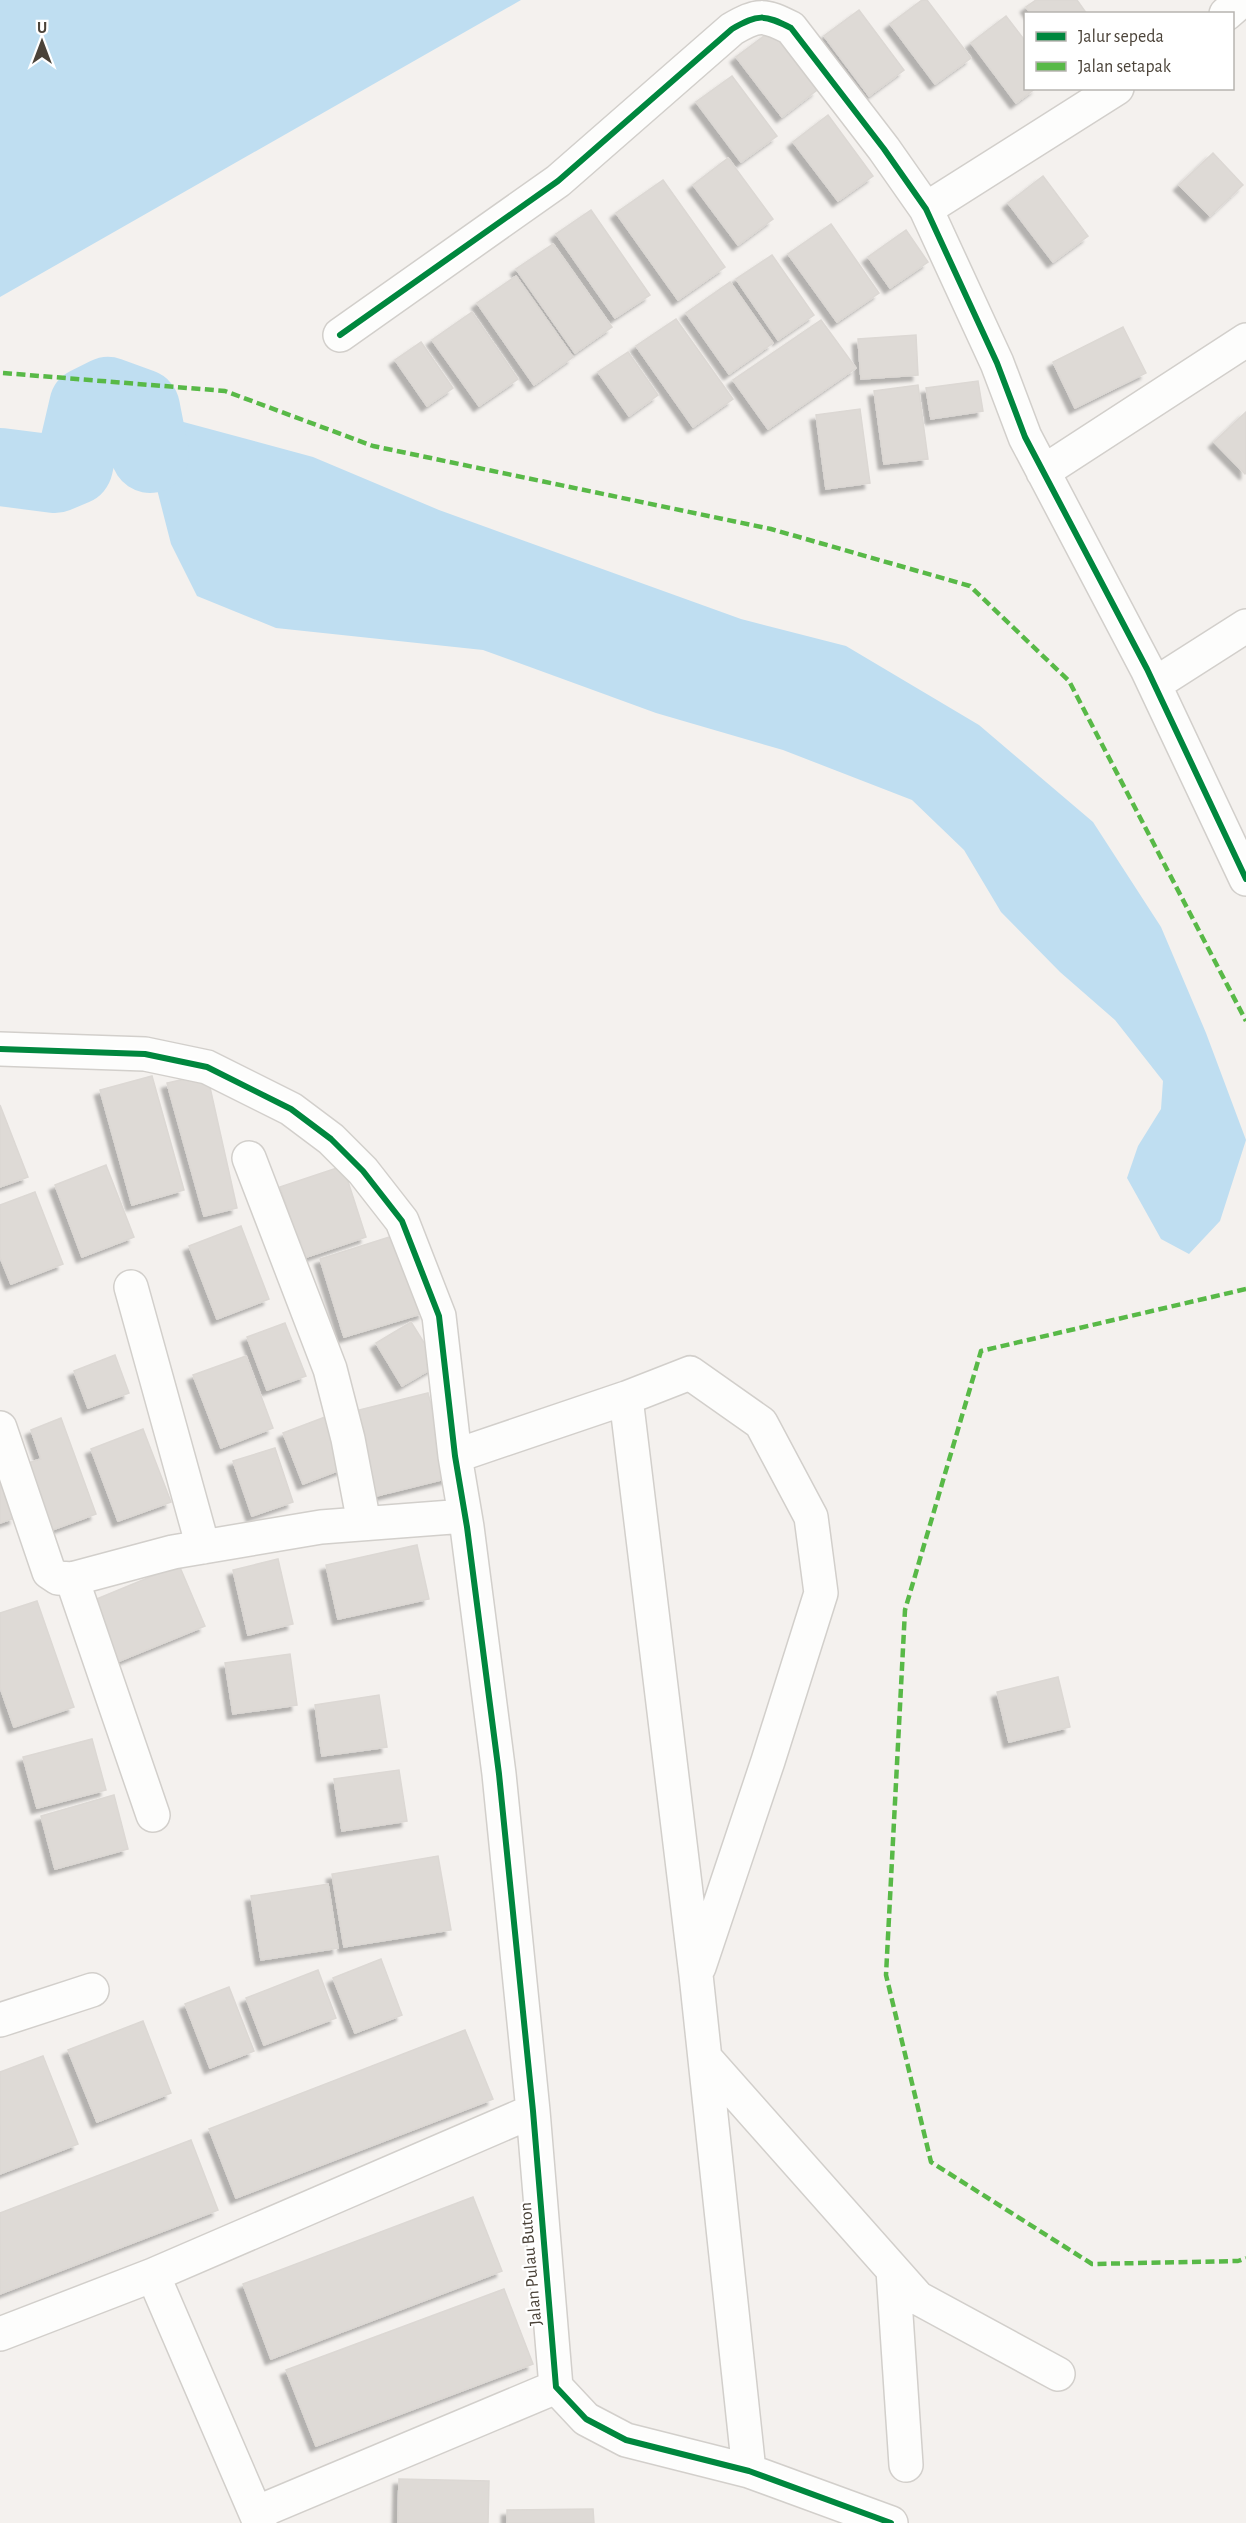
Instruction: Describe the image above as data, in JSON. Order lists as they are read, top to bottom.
{
  "streets": {
    "street": ["Jalan Pulau Buton"]
  },
  "legend": ["Jalur sepeda", "Jalan setapak"],
  "north": "top"
}
